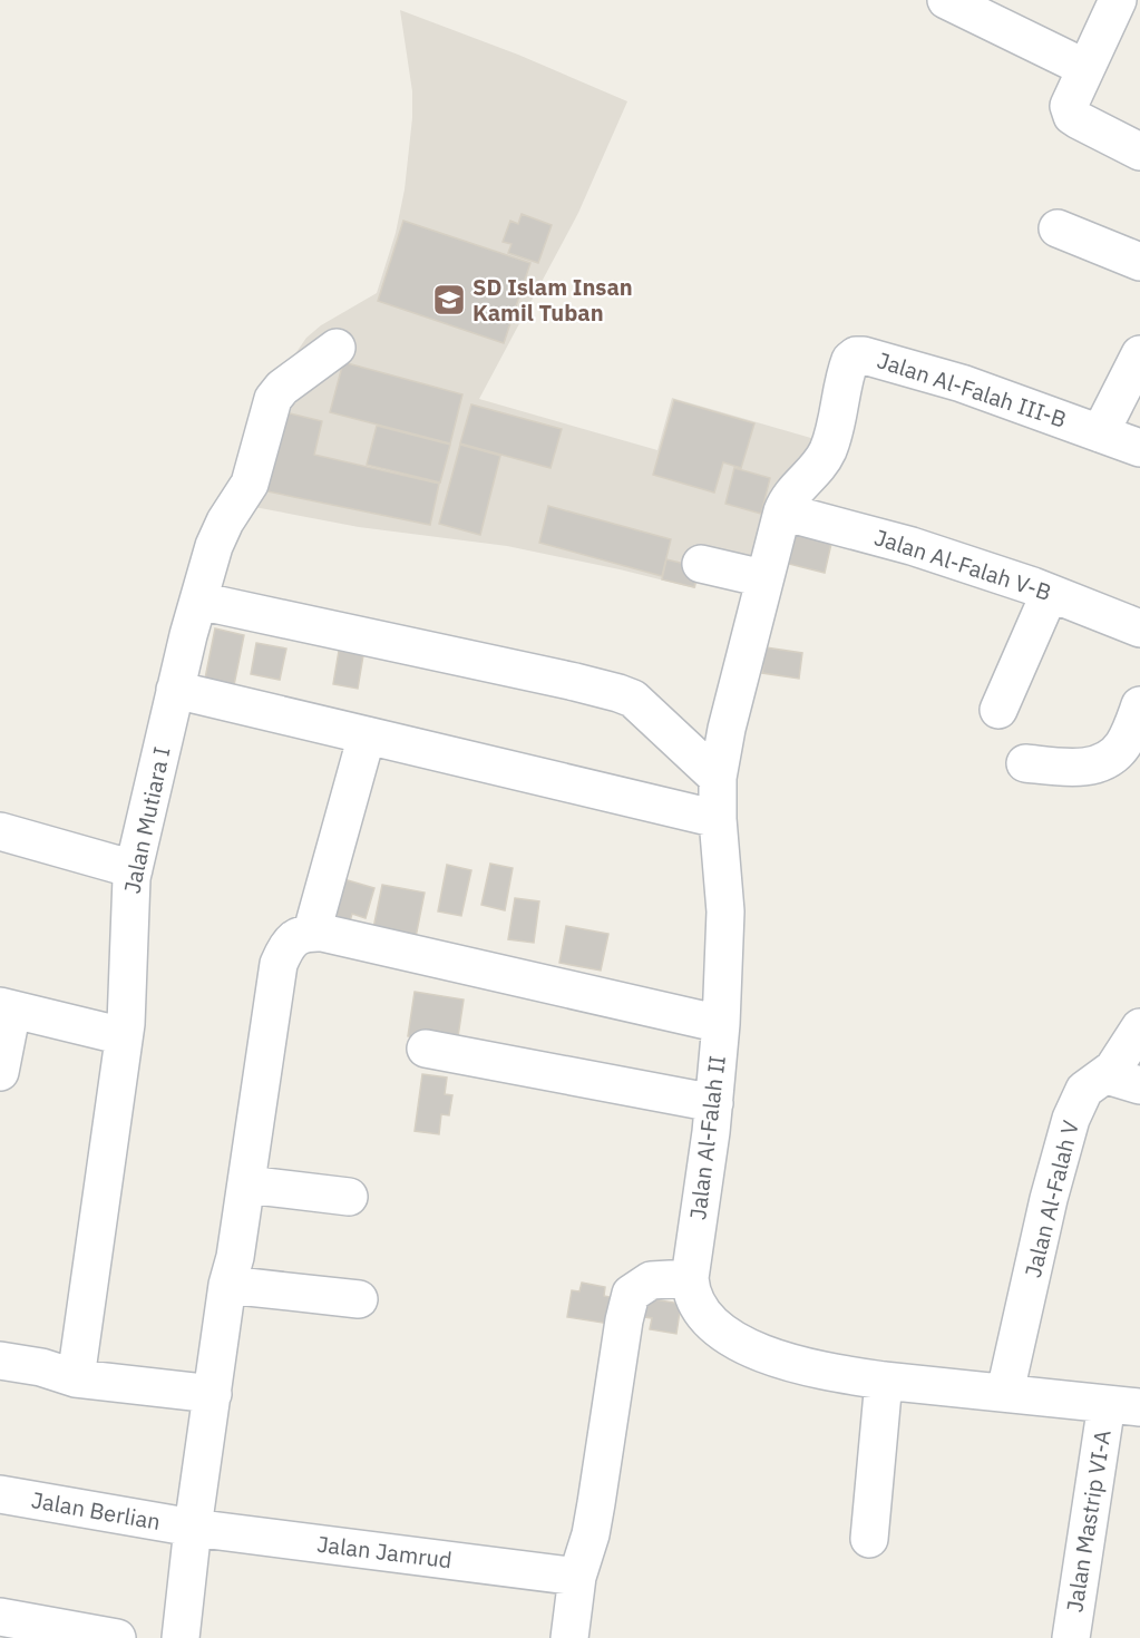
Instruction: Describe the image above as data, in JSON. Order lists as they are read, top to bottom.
{
  "streets": {
    "street": [
      "Jalan Al-Falah III-B",
      "Jalan Al-Falah V-B",
      "Jalan Mutiara I",
      "Jalan Al-Falah II",
      "Jalan Al-Falah V",
      "Jalan Berlian",
      "Jalan Mastrip VI-A",
      "Jalan Jamrud"
    ]
  },
  "crossings": [
    ["Jalan Al-Falah III-B", "Jalan Al-Falah V-B"],
    ["Jalan Al-Falah III-B", "Jalan Al-Falah II"],
    ["Jalan Al-Falah V-B", "Jalan Al-Falah II"],
    ["Jalan Al-Falah II", "Jalan Al-Falah V"],
    ["Jalan Al-Falah II", "Jalan Mastrip VI-A"],
    ["Jalan Berlian", "Jalan Jamrud"]
  ],
  "places": {
    "school or university": ["SD Islam Insan Kamil Tuban"]
  }
}
